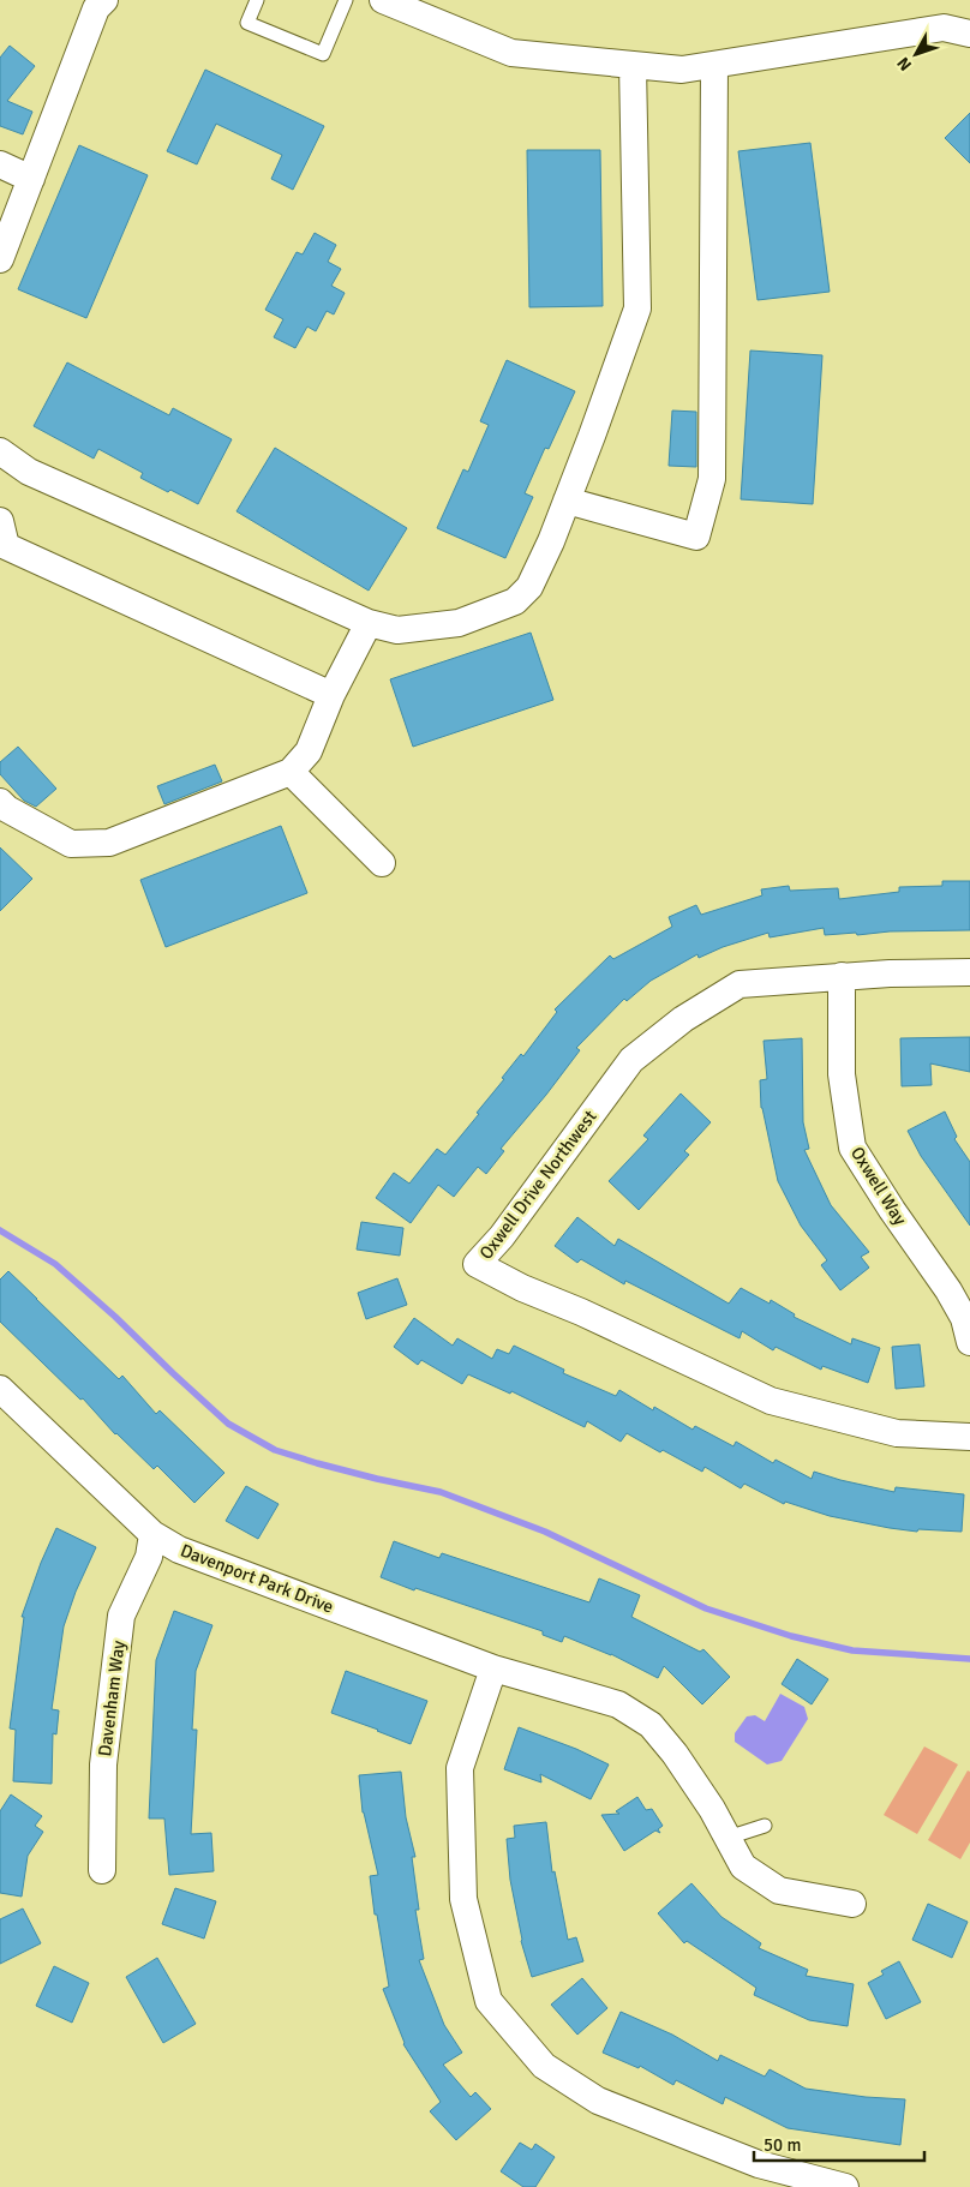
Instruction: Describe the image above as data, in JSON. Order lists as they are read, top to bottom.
{
  "streets": {
    "street": [
      "Oxwell Drive Northwest",
      "Oxwell Way",
      "Davenport Park Drive",
      "Davenham Way"
    ]
  },
  "crossings": [
    ["Oxwell Drive Northwest", "Oxwell Way"],
    ["Davenport Park Drive", "Davenham Way"]
  ],
  "scale_bar": "50 m",
  "north": "bottom left"
}
